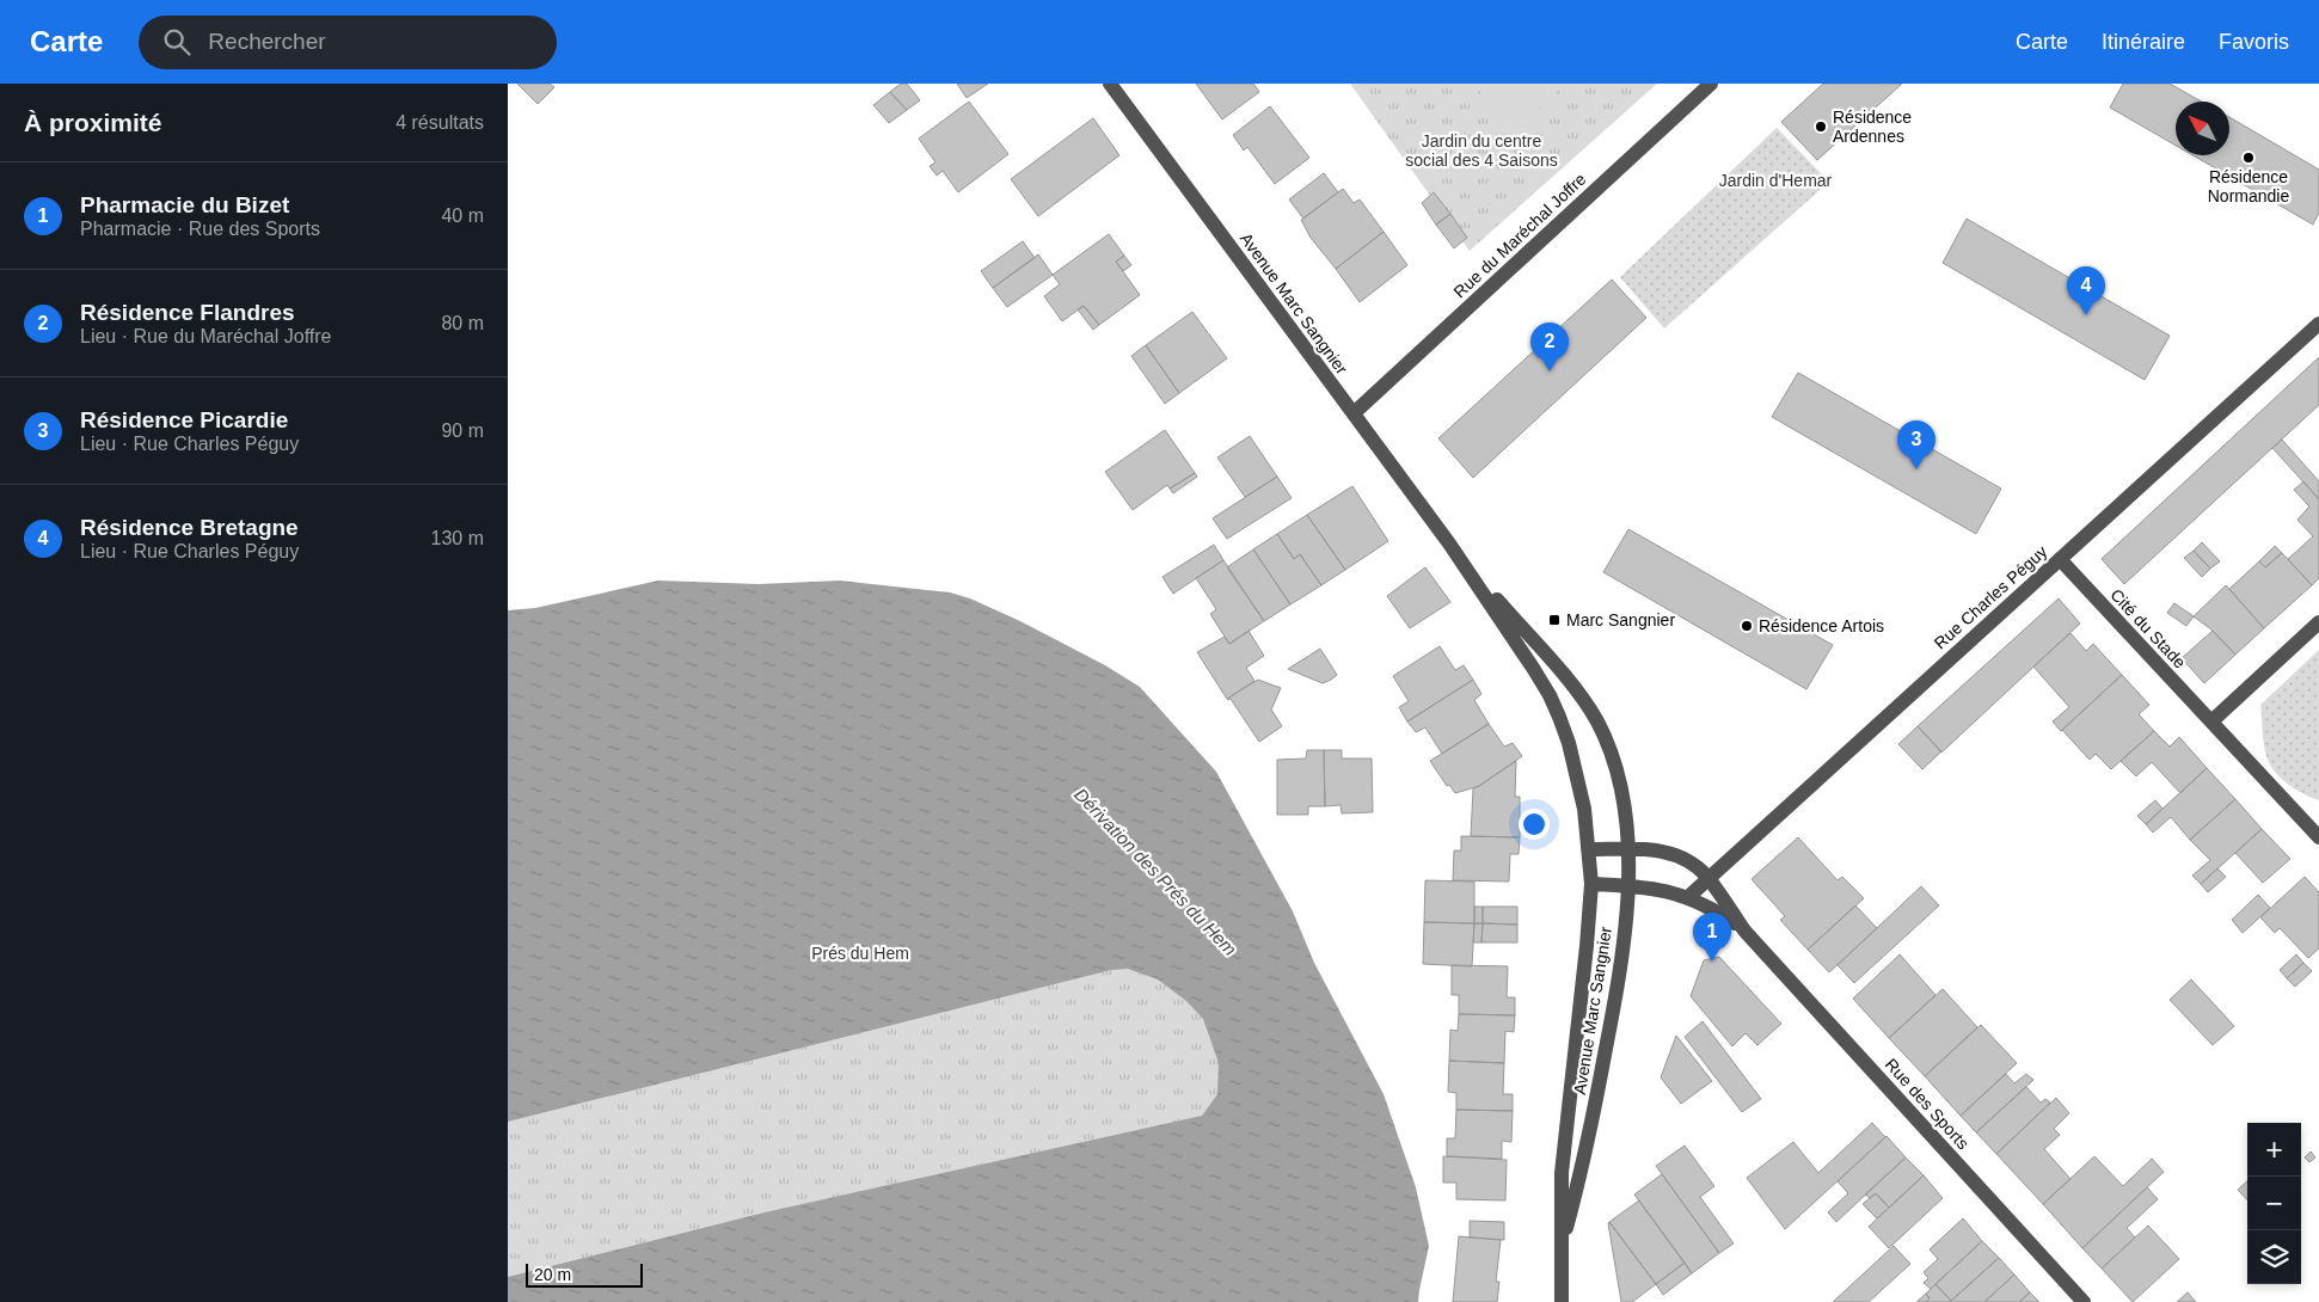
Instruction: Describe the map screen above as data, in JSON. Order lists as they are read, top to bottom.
{
  "streets": {
    "street": [
      "Rue du Maréchal Joffre",
      "Avenue Marc Sangnier",
      "Rue Charles Péguy",
      "Cité du Stade",
      "Rue des Sports"
    ]
  },
  "crossings": [
    ["Rue du Maréchal Joffre", "Avenue Marc Sangnier"],
    ["Avenue Marc Sangnier", "Rue des Sports"],
    ["Rue Charles Péguy", "Cité du Stade"],
    ["Rue Charles Péguy", "Rue des Sports"]
  ],
  "water": ["Dérivation des Prés du Hem"],
  "parks": ["Jardin du centre social des 4 Saisons", "Jardin d'Hemar", "Prés du Hem"],
  "places": {
    "other": ["Résidence Ardennes", "Résidence Normandie", "Résidence Artois"],
    "transit": ["Marc Sangnier"]
  },
  "scale_bar": "20 m",
  "north": "top left",
  "page": {
    "header": "Carte",
    "search": "Rechercher",
    "nav": ["Carte", "Itinéraire", "Favoris"],
    "heading": ["À proximité", "4 résultats"],
    "list": [
      {
        "mark": "1",
        "name": "Pharmacie du Bizet",
        "note": "Pharmacie · Rue des Sports",
        "value": "40 m"
      },
      {
        "mark": "2",
        "name": "Résidence Flandres",
        "note": "Lieu · Rue du Maréchal Joffre",
        "value": "80 m"
      },
      {
        "mark": "3",
        "name": "Résidence Picardie",
        "note": "Lieu · Rue Charles Péguy",
        "value": "90 m"
      },
      {
        "mark": "4",
        "name": "Résidence Bretagne",
        "note": "Lieu · Rue Charles Péguy",
        "value": "130 m"
      }
    ],
    "pins": [
      "4",
      "2",
      "3",
      "1"
    ],
    "map_buttons": ["+", "−"],
    "scale": "20 m"
  }
}
